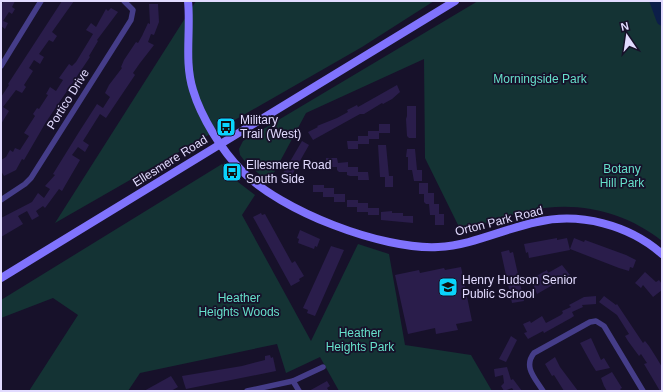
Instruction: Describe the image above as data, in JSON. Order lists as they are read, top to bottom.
{
  "streets": {
    "street": ["Portico Drive", "Ellesmere Road", "Orton Park Road"]
  },
  "crossings": [
    ["Ellesmere Road", "Orton Park Road"]
  ],
  "parks": [
    "Morningside Park",
    "Botany Hill Park",
    "Heather Heights Woods",
    "Heather Heights Park"
  ],
  "places": {
    "bus stop": ["Military Trail (West)", "Ellesmere Road South Side"],
    "school or university": ["Henry Hudson Senior Public School"]
  },
  "north": "top"
}
